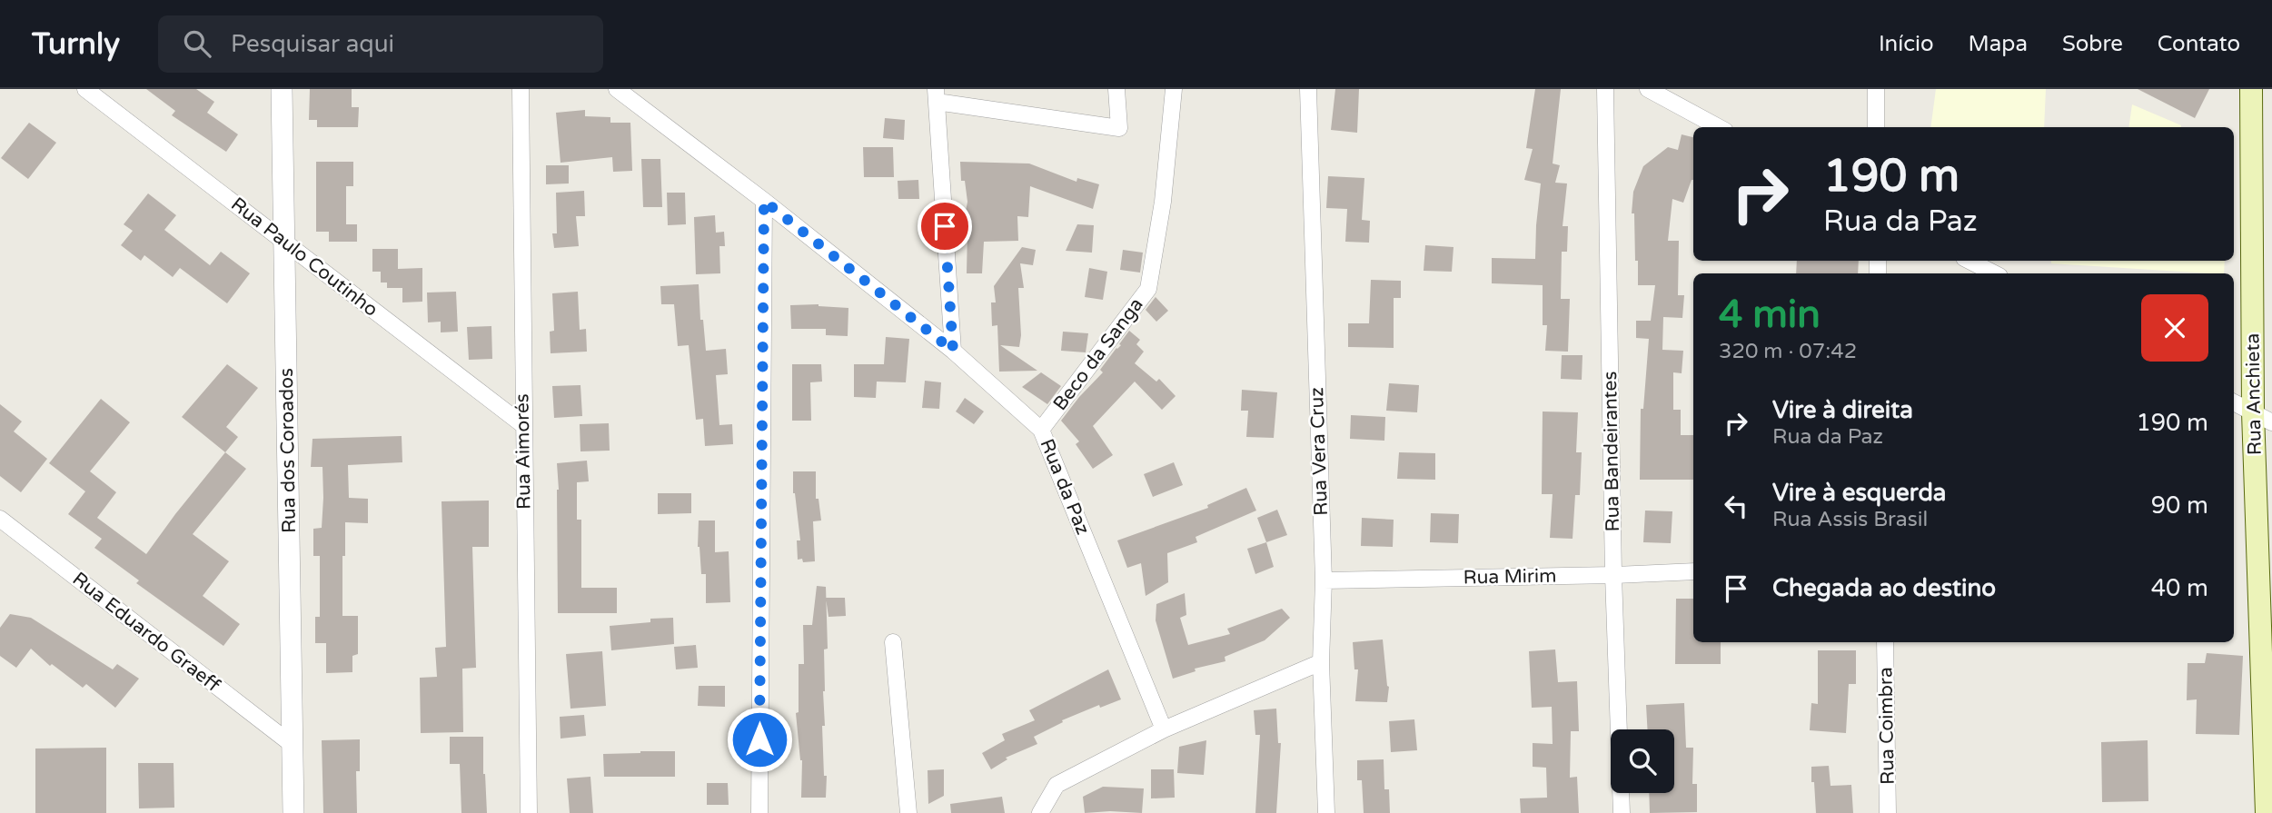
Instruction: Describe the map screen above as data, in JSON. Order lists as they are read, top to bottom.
{
  "streets": {
    "main road": ["Rua Anchieta"],
    "street": [
      "Rua Paulo Coutinho",
      "Beco da Sanga",
      "Rua dos Coroados",
      "Rua Aimorés",
      "Rua Vera Cruz",
      "Rua Bandeirantes",
      "Rua da Paz",
      "Rua Mirim",
      "Rua Eduardo Graeff",
      "Rua Coimbra"
    ]
  },
  "crossings": [
    ["Rua Paulo Coutinho", "Rua dos Coroados"],
    ["Rua Paulo Coutinho", "Rua Aimorés"],
    ["Beco da Sanga", "Rua da Paz"],
    ["Rua dos Coroados", "Rua Eduardo Graeff"],
    ["Rua Vera Cruz", "Rua Mirim"],
    ["Rua Bandeirantes", "Rua Mirim"]
  ],
  "page": {
    "header": "Turnly",
    "search": "Pesquisar aqui",
    "nav": [
      "Início",
      "Mapa",
      "Sobre",
      "Contato"
    ],
    "turn": ["190 m", "Rua da Paz"],
    "heading": ["4 min", "320 m · 07:42"],
    "list": [
      {
        "name": "Vire à direita",
        "note": "Rua da Paz",
        "value": "190 m"
      },
      {
        "name": "Vire à esquerda",
        "note": "Rua Assis Brasil",
        "value": "90 m"
      },
      {
        "name": "Chegada ao destino",
        "value": "40 m"
      }
    ]
  }
}
